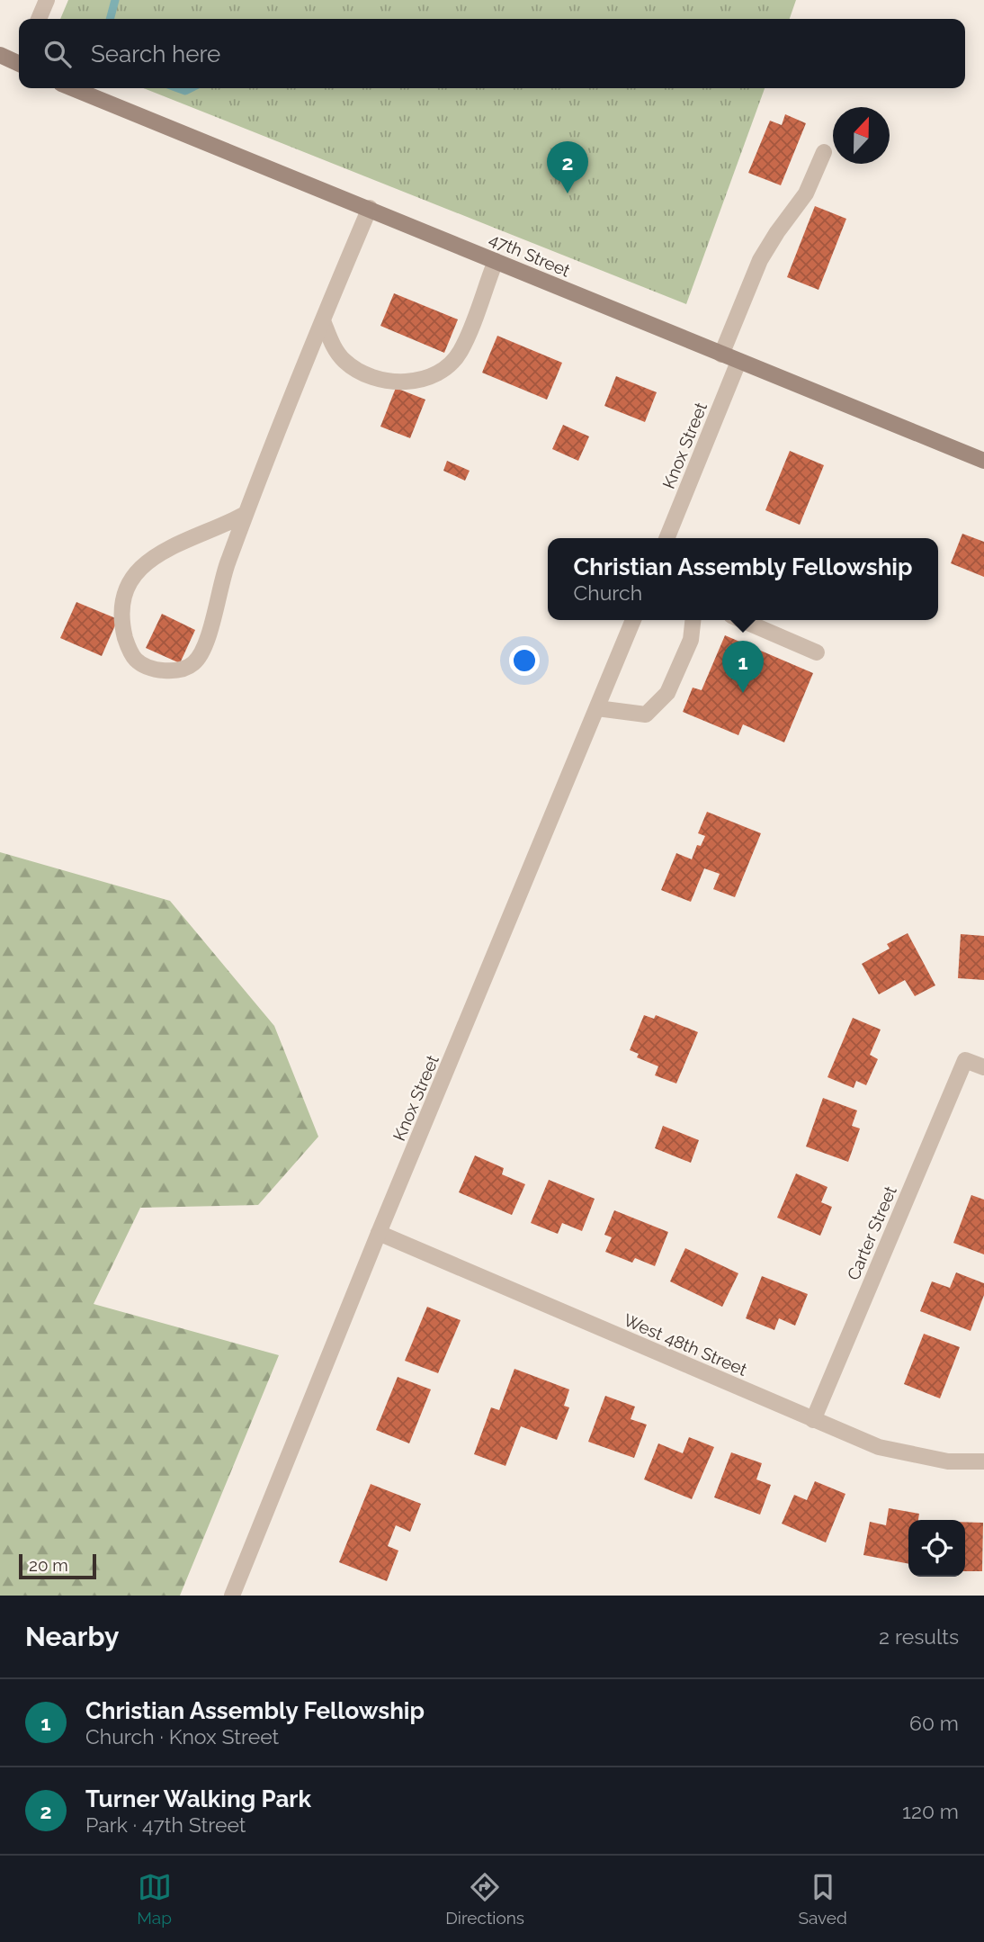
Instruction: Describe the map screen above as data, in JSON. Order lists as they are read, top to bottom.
{
  "streets": {
    "main road": ["47th Street"],
    "street": ["Knox Street", "Carter Street", "West 48th Street"]
  },
  "crossings": [
    ["47th Street", "Knox Street"],
    ["Knox Street", "West 48th Street"],
    ["Carter Street", "West 48th Street"]
  ],
  "scale_bar": "20 m",
  "north": "top",
  "page": {
    "search": "Search here",
    "pins": ["2", "1"],
    "popup": ["Christian Assembly Fellowship", "Church"],
    "scale": "20 m",
    "heading": ["Nearby", "2 results"],
    "list": [
      {
        "mark": "1",
        "name": "Christian Assembly Fellowship",
        "note": "Church · Knox Street",
        "value": "60 m"
      },
      {
        "mark": "2",
        "name": "Turner Walking Park",
        "note": "Park · 47th Street",
        "value": "120 m"
      }
    ],
    "nav": ["Map", "Directions", "Saved"]
  }
}
